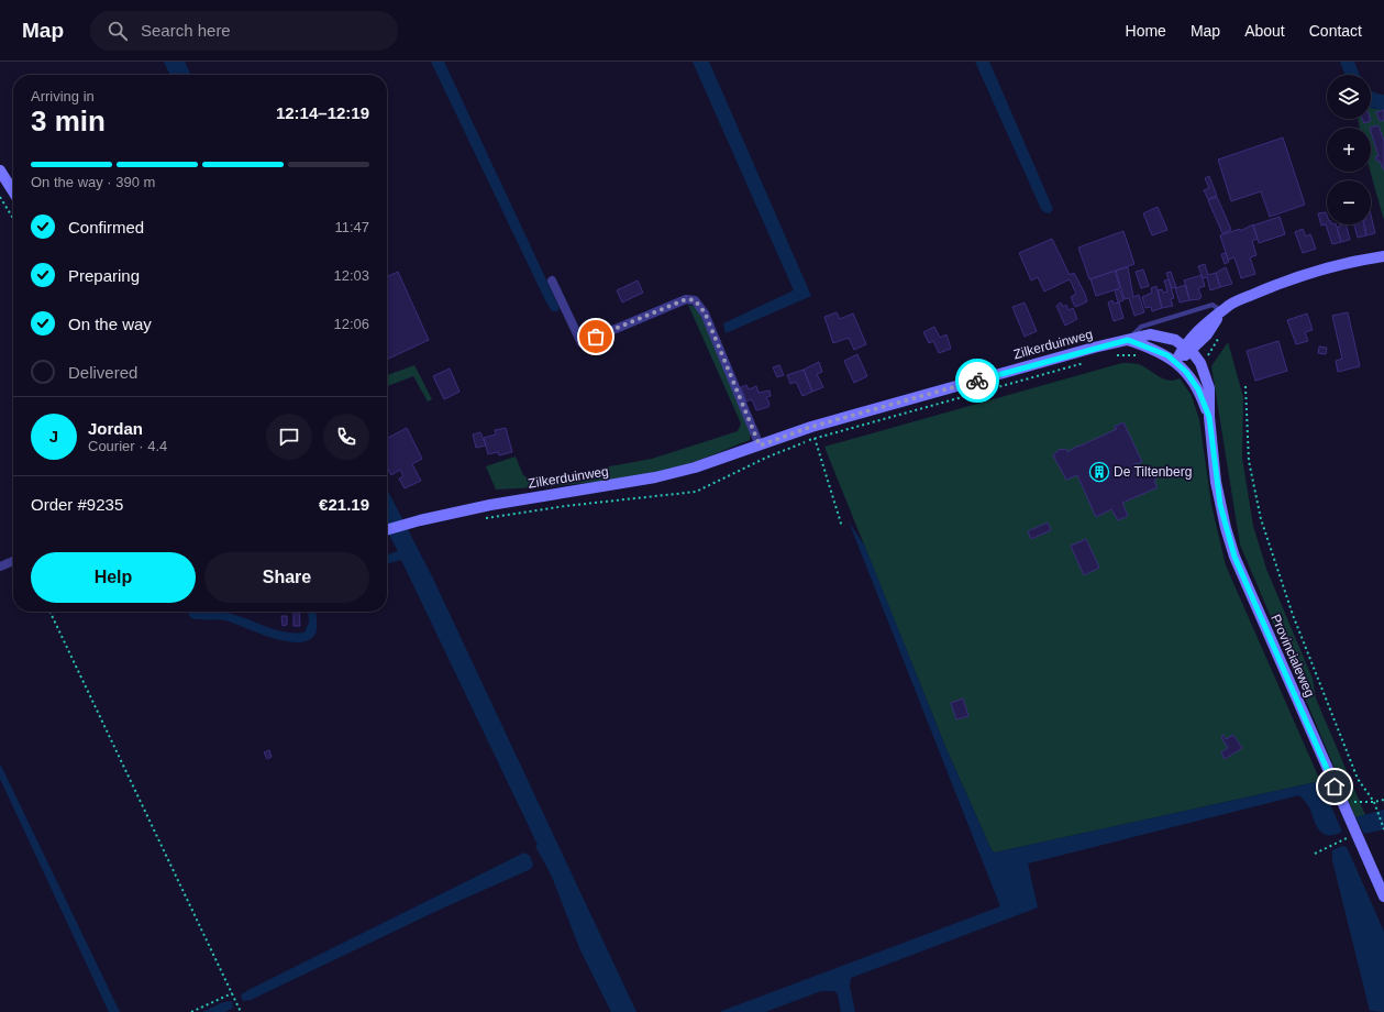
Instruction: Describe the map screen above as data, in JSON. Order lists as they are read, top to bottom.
{
  "streets": {
    "main road": ["Zilkerduinweg", "Provincialeweg"]
  },
  "crossings": [
    ["Zilkerduinweg", "Provincialeweg"]
  ],
  "places": {
    "building": ["De Tiltenberg"]
  },
  "page": {
    "header": "Map",
    "search": "Search here",
    "nav": [
      "Home",
      "Map",
      "About",
      "Contact"
    ],
    "map_buttons": ["+", "−"],
    "heading": ["3 min", "Arriving in", "12:14–12:19"],
    "panel": [
      "Jordan",
      "Courier · 4.4",
      "Order #9235",
      "€21.19"
    ],
    "bar": "On the way · 390 m",
    "list": [
      ["Confirmed", "11:47"],
      ["Preparing", "12:03"],
      ["On the way", "12:06"],
      "Delivered"
    ],
    "round": "J",
    "buttons": ["Help", "Share"]
  }
}
